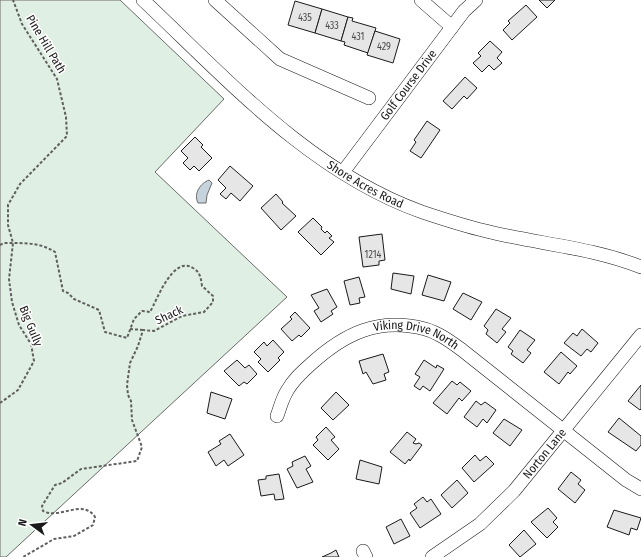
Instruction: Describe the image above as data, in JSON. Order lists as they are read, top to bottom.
{
  "streets": {
    "street": [
      "Golf Course Drive",
      "Shore Acres Road",
      "Viking Drive North",
      "Norton Lane"
    ],
    "path": ["Pine Hill Path", "Shack", "Big Gully"]
  },
  "crossings": [
    ["Pine Hill Path", "Big Gully"],
    ["Golf Course Drive", "Shore Acres Road"],
    ["Viking Drive North", "Norton Lane"]
  ],
  "house_numbers": [
    "435",
    "433",
    "431",
    "429",
    "1214"
  ],
  "north": "left"
}
